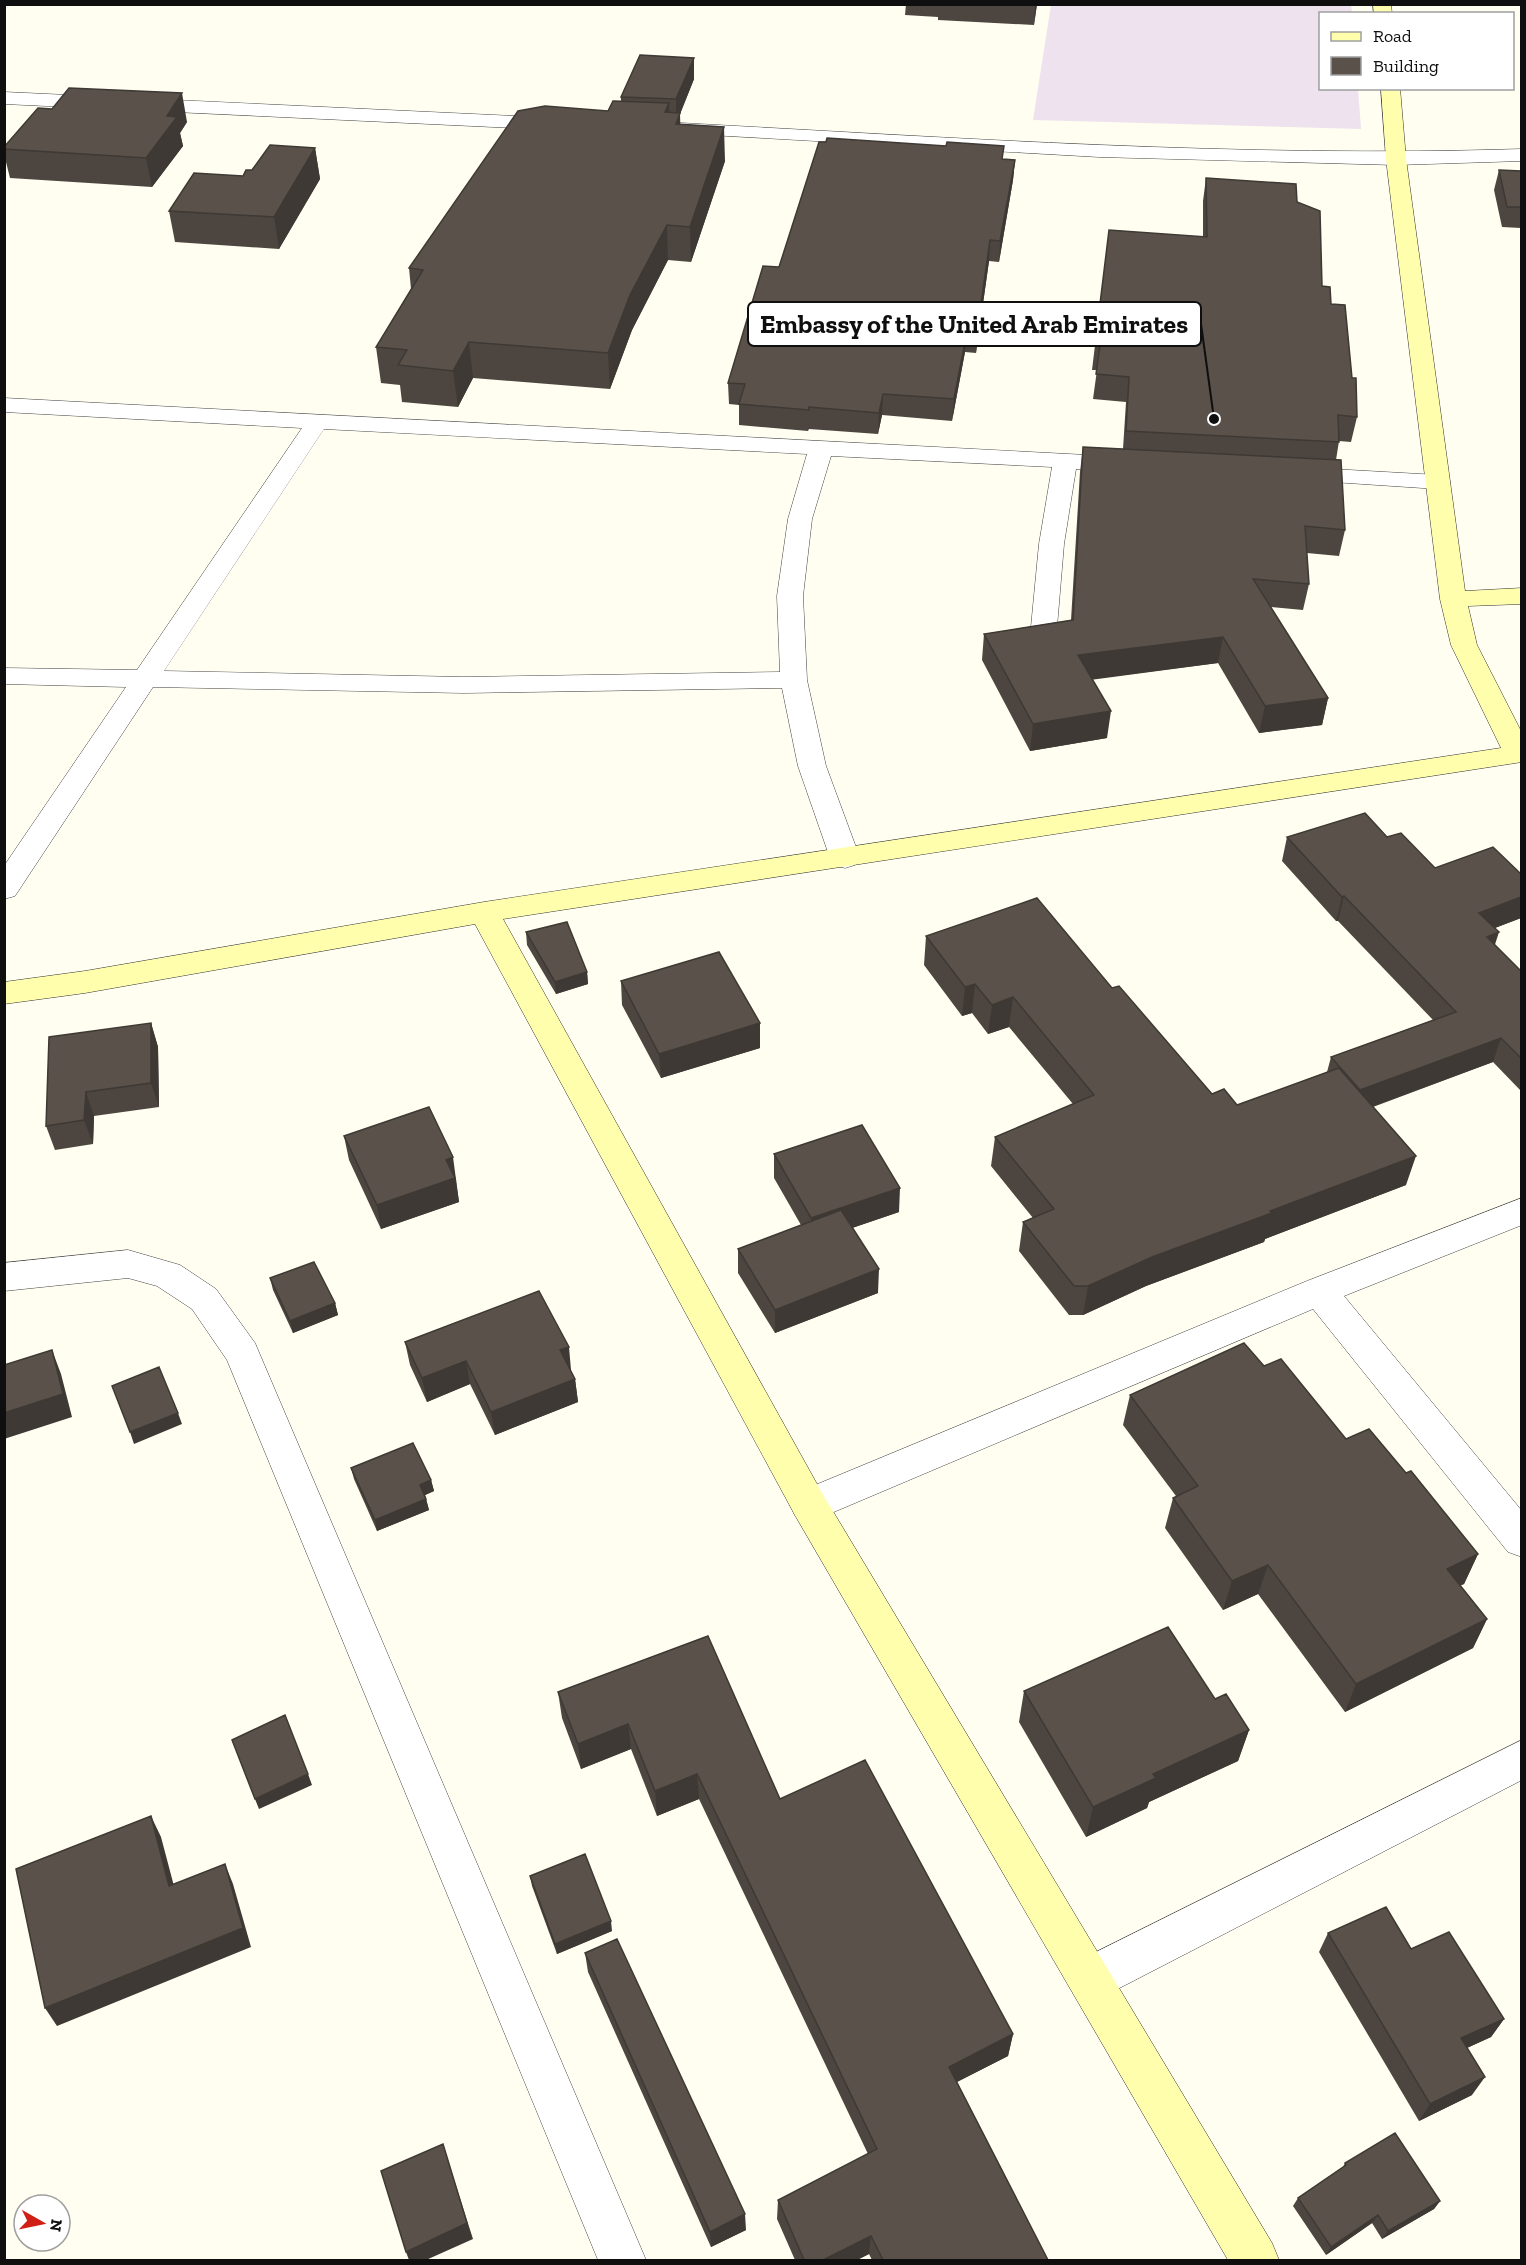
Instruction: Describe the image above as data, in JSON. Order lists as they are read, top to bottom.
{
  "places": ["Embassy of the United Arab Emirates"],
  "legend": ["Road", "Building"],
  "north": "right"
}
